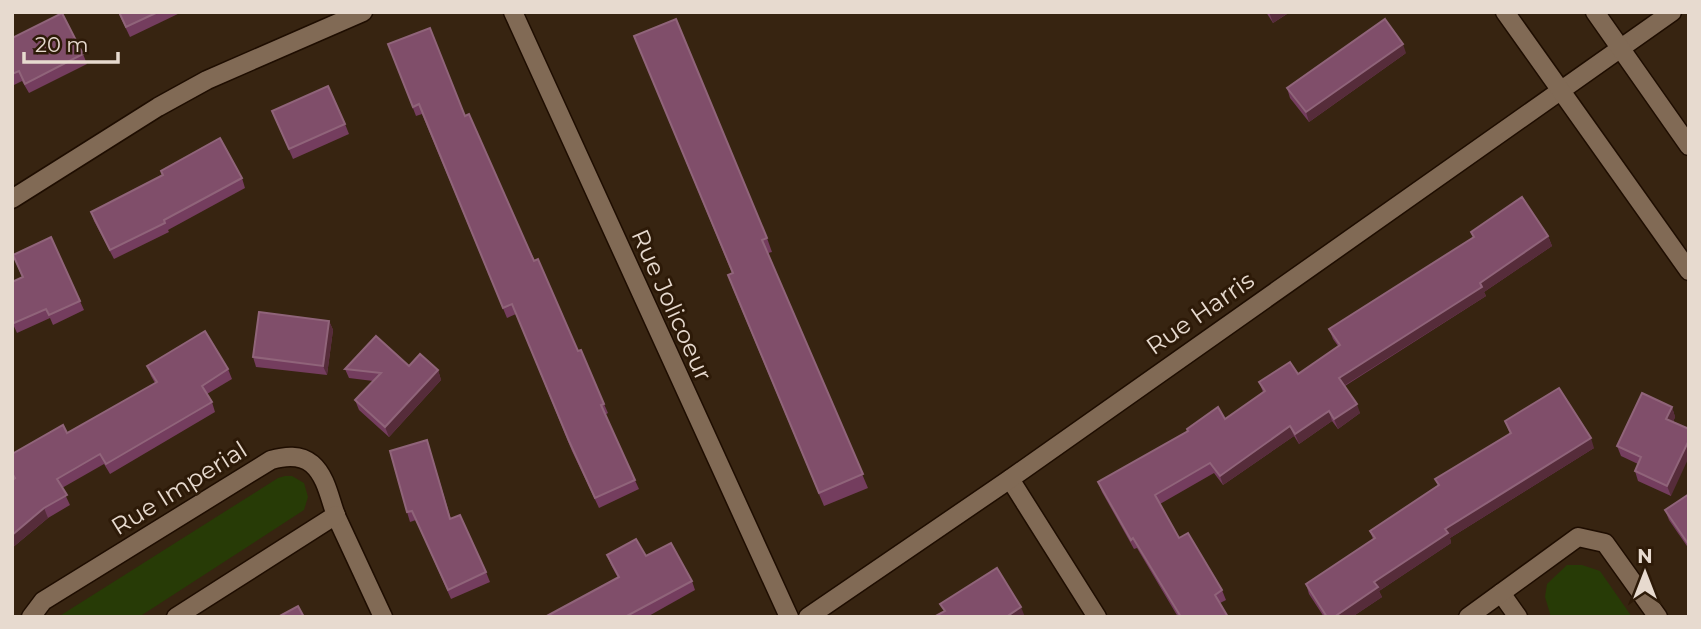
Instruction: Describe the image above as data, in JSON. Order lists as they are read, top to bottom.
{
  "streets": {
    "street": ["Rue Jolicoeur", "Rue Harris", "Rue Imperial"]
  },
  "scale_bar": "20 m",
  "north": "top"
}
